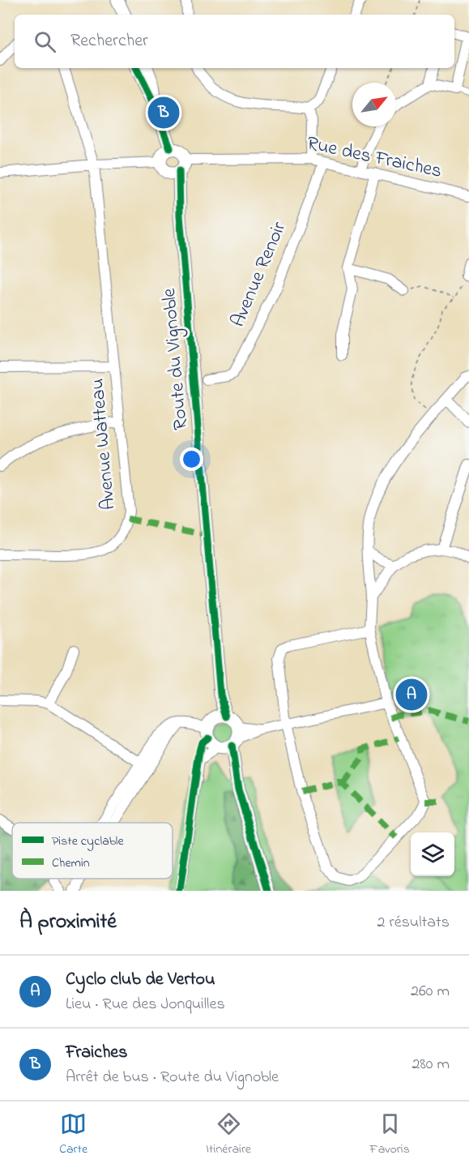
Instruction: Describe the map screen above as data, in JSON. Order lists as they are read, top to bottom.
{
  "streets": {
    "street": [
      "Rue des Fraiches",
      "Avenue Renoir",
      "Route du Vignoble",
      "Avenue Watteau"
    ]
  },
  "crossings": [
    ["Rue des Fraiches", "Avenue Renoir"]
  ],
  "legend": ["Piste cyclable", "Chemin"],
  "north": "top right",
  "page": {
    "search": "Rechercher",
    "pins": ["B", "A"],
    "heading": ["À proximité", "2 résultats"],
    "list": [
      {
        "mark": "A",
        "name": "Cyclo club de Vertou",
        "note": "Lieu · Rue des Jonquilles",
        "value": "260 m"
      },
      {
        "mark": "B",
        "name": "Fraiches",
        "note": "Arrêt de bus · Route du Vignoble",
        "value": "280 m"
      }
    ],
    "nav": ["Carte", "Itinéraire", "Favoris"]
  }
}
